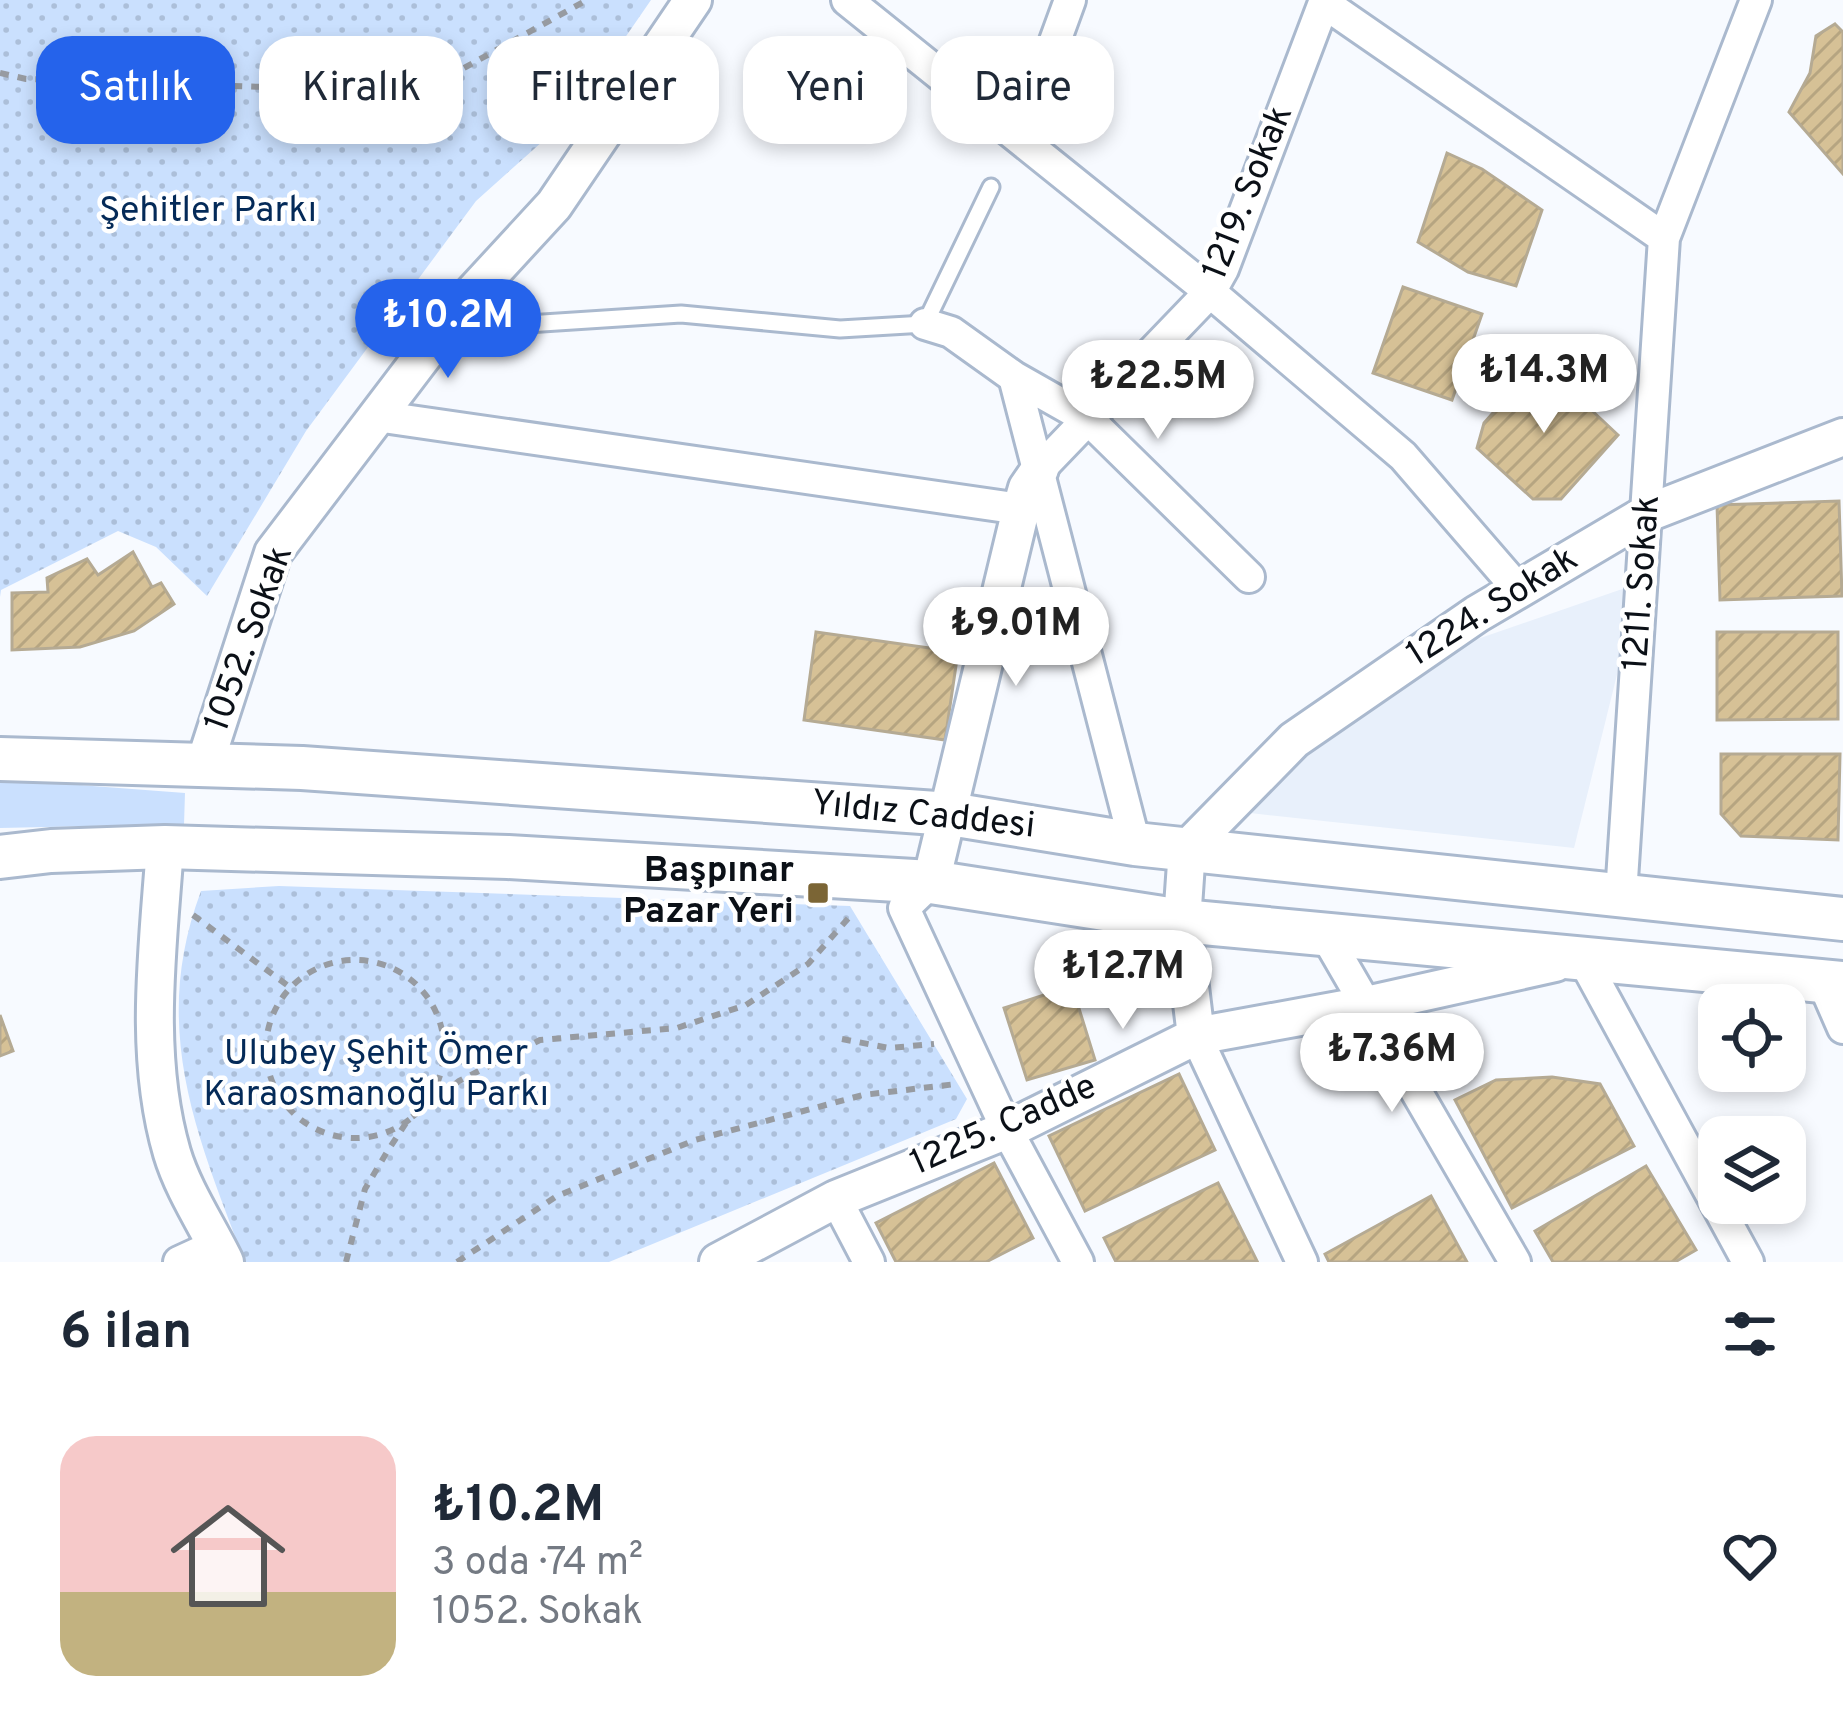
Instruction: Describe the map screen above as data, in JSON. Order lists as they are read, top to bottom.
{
  "streets": {
    "main road": ["Yıldız Caddesi"],
    "street": [
      "1219. Sokak",
      "1211. Sokak",
      "1224. Sokak",
      "1052. Sokak",
      "1225. Cadde"
    ]
  },
  "crossings": [
    ["1211. Sokak", "1224. Sokak"],
    ["1211. Sokak", "Yıldız Caddesi"],
    ["1224. Sokak", "Yıldız Caddesi"],
    ["1052. Sokak", "Yıldız Caddesi"],
    ["Yıldız Caddesi", "1225. Cadde"]
  ],
  "parks": ["Şehitler Parkı", "Ulubey Şehit Ömer Karaosmanoğlu Parkı"],
  "places": {
    "transit": ["Başpınar Pazar Yeri"]
  },
  "page": {
    "chip": [
      "Satılık",
      "Kiralık",
      "Filtreler",
      "Yeni",
      "Daire"
    ],
    "price": [
      "₺10.2M",
      "₺14.3M",
      "₺22.5M",
      "₺9.01M",
      "₺12.7M",
      "₺7.36M"
    ],
    "heading": "6 ilan",
    "list": [
      {
        "name": "₺10.2M",
        "note": "3 oda · 74 m² · 1052. Sokak"
      }
    ]
  }
}
